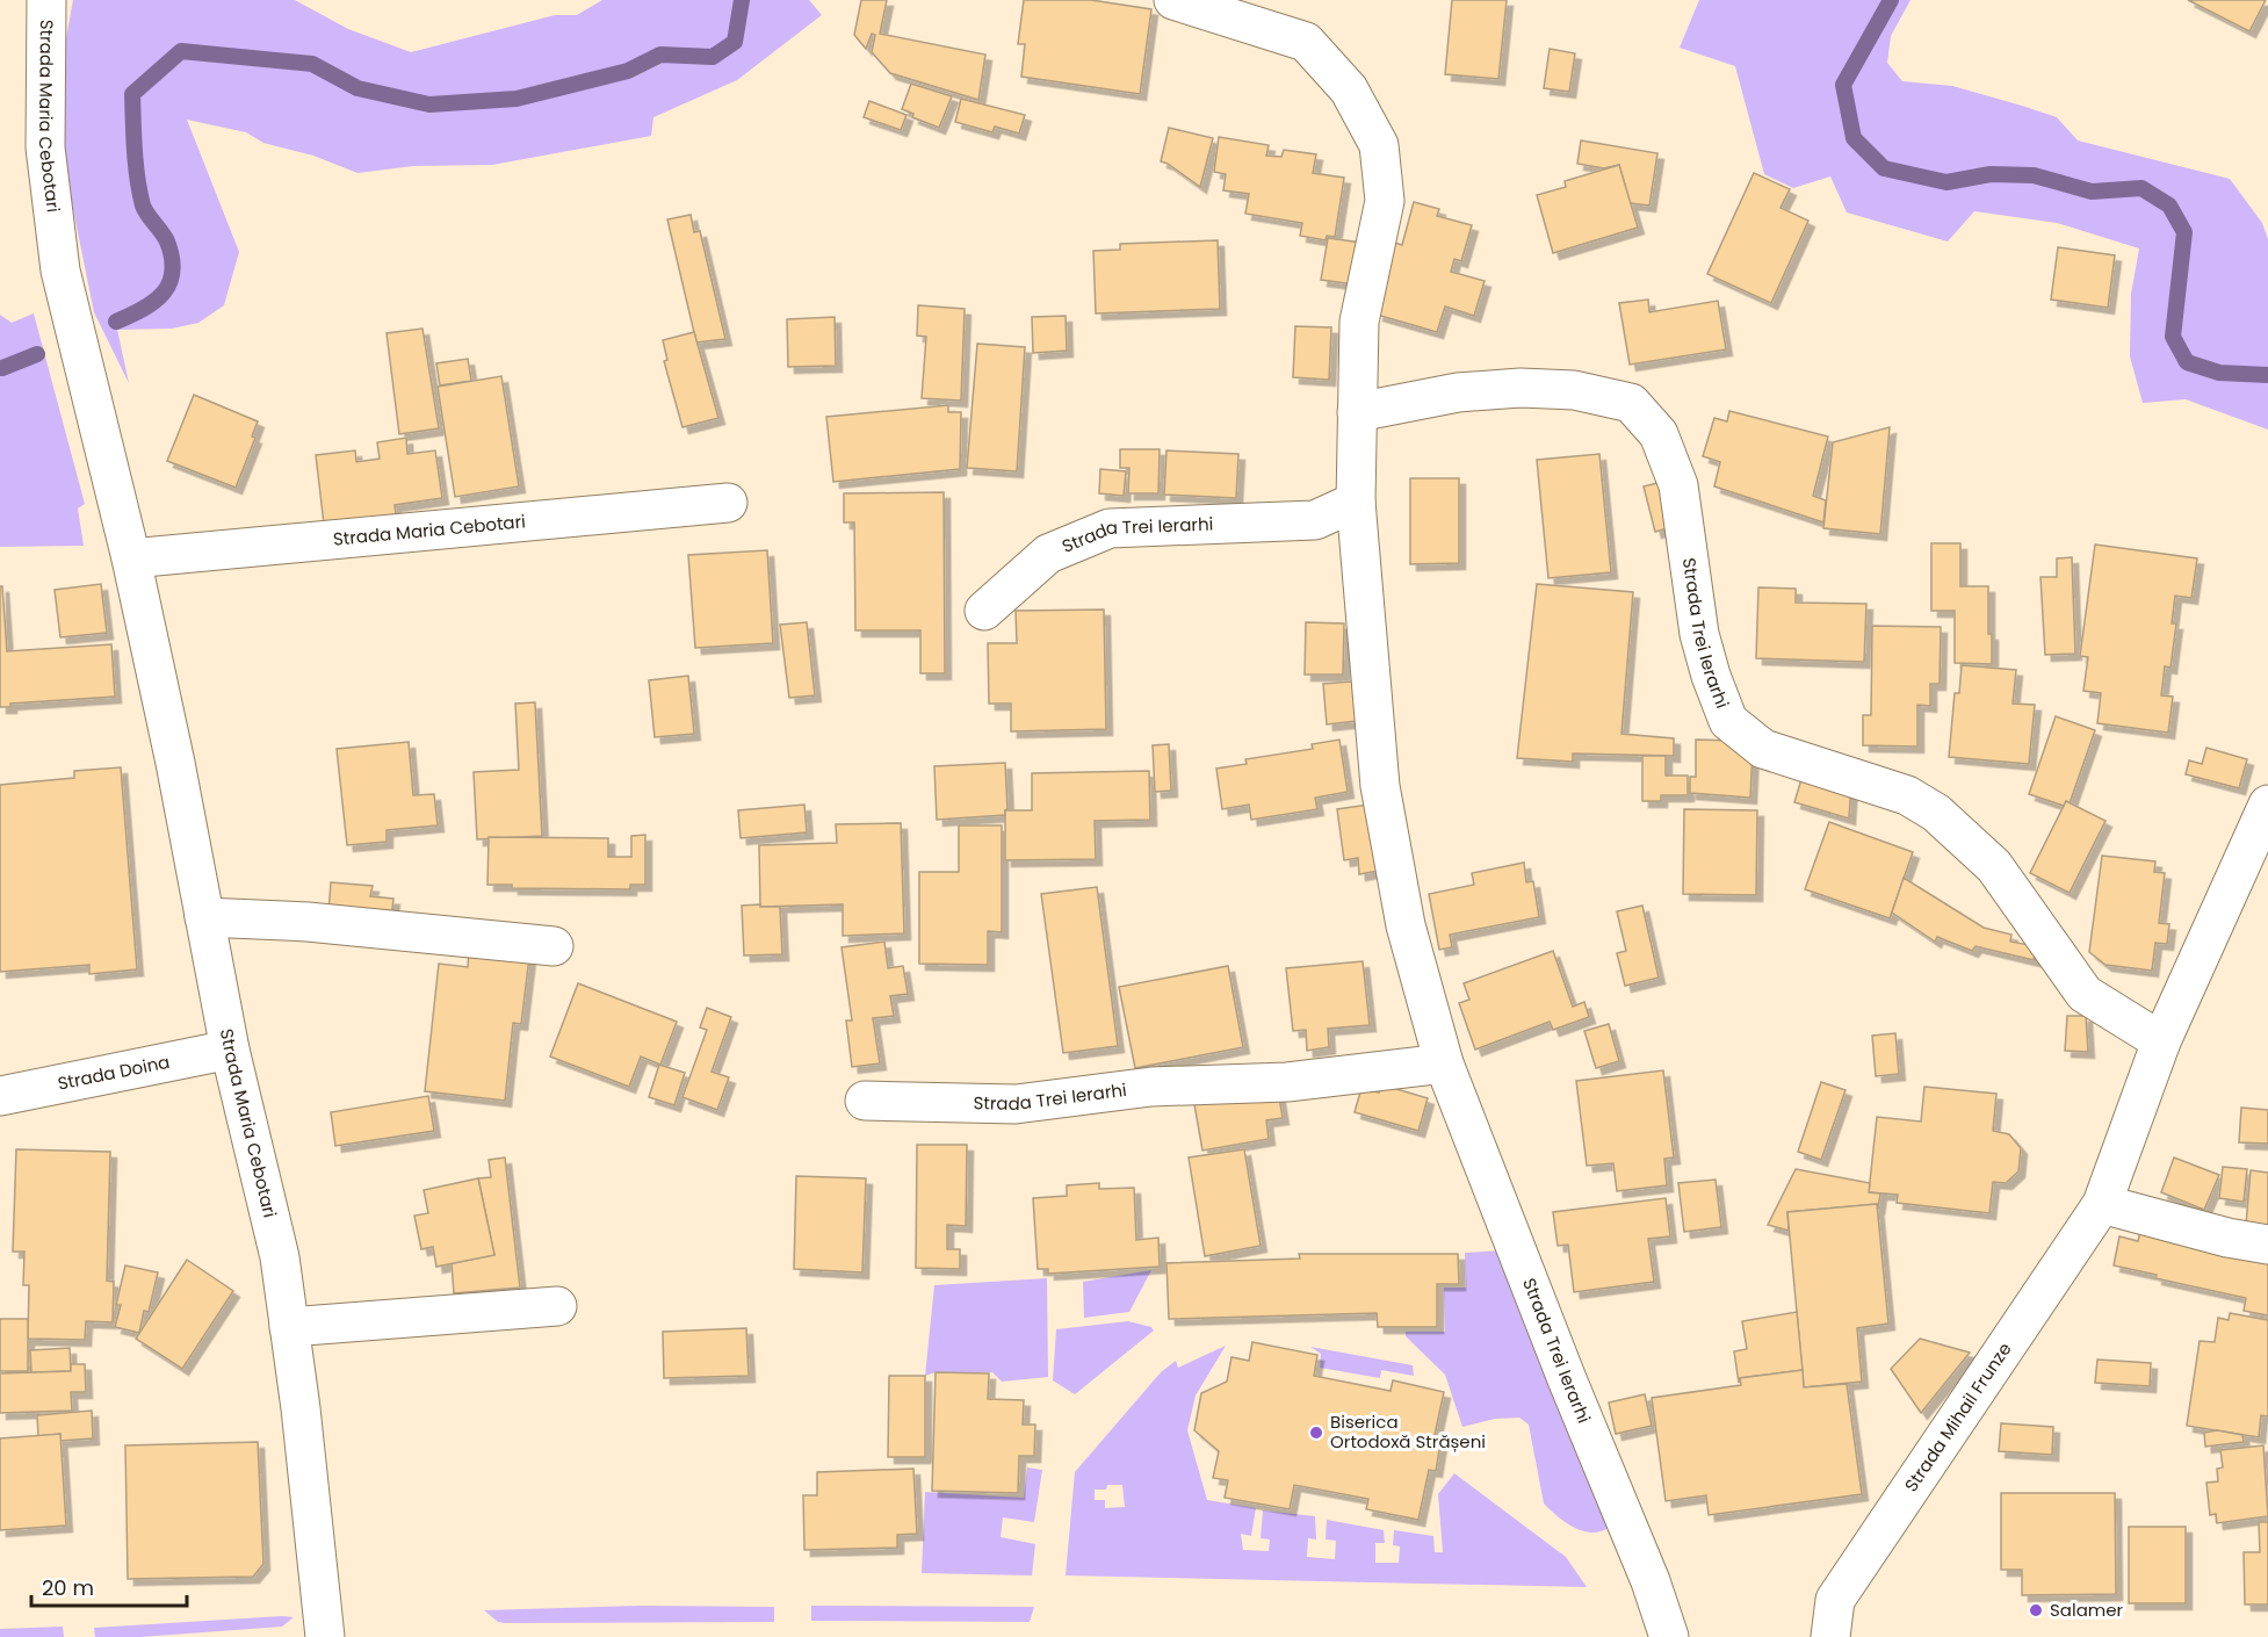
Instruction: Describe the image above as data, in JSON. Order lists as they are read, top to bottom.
{
  "streets": {
    "street": [
      "Strada Maria Cebotari",
      "Strada Trei Ierarhi",
      "Strada Doina",
      "Strada Mihail Frunze"
    ]
  },
  "crossings": [
    ["Strada Maria Cebotari", "Strada Doina"],
    ["Strada Trei Ierarhi", "Strada Mihail Frunze"]
  ],
  "places": ["Biserica Ortodoxă Strășeni", "Salamer"],
  "scale_bar": "20 m"
}
